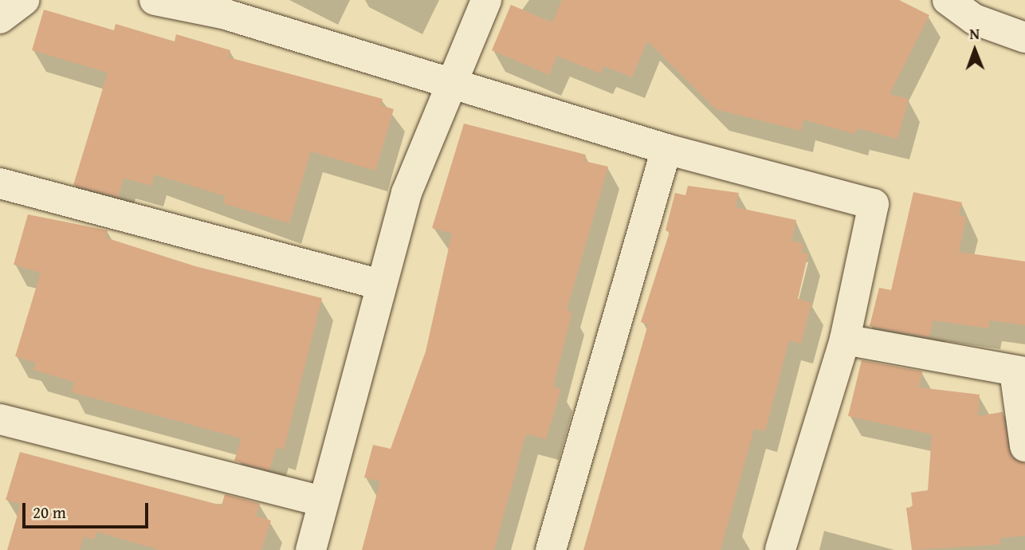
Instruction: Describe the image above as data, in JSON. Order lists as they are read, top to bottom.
{
  "scale_bar": "20 m",
  "north": "top"
}
